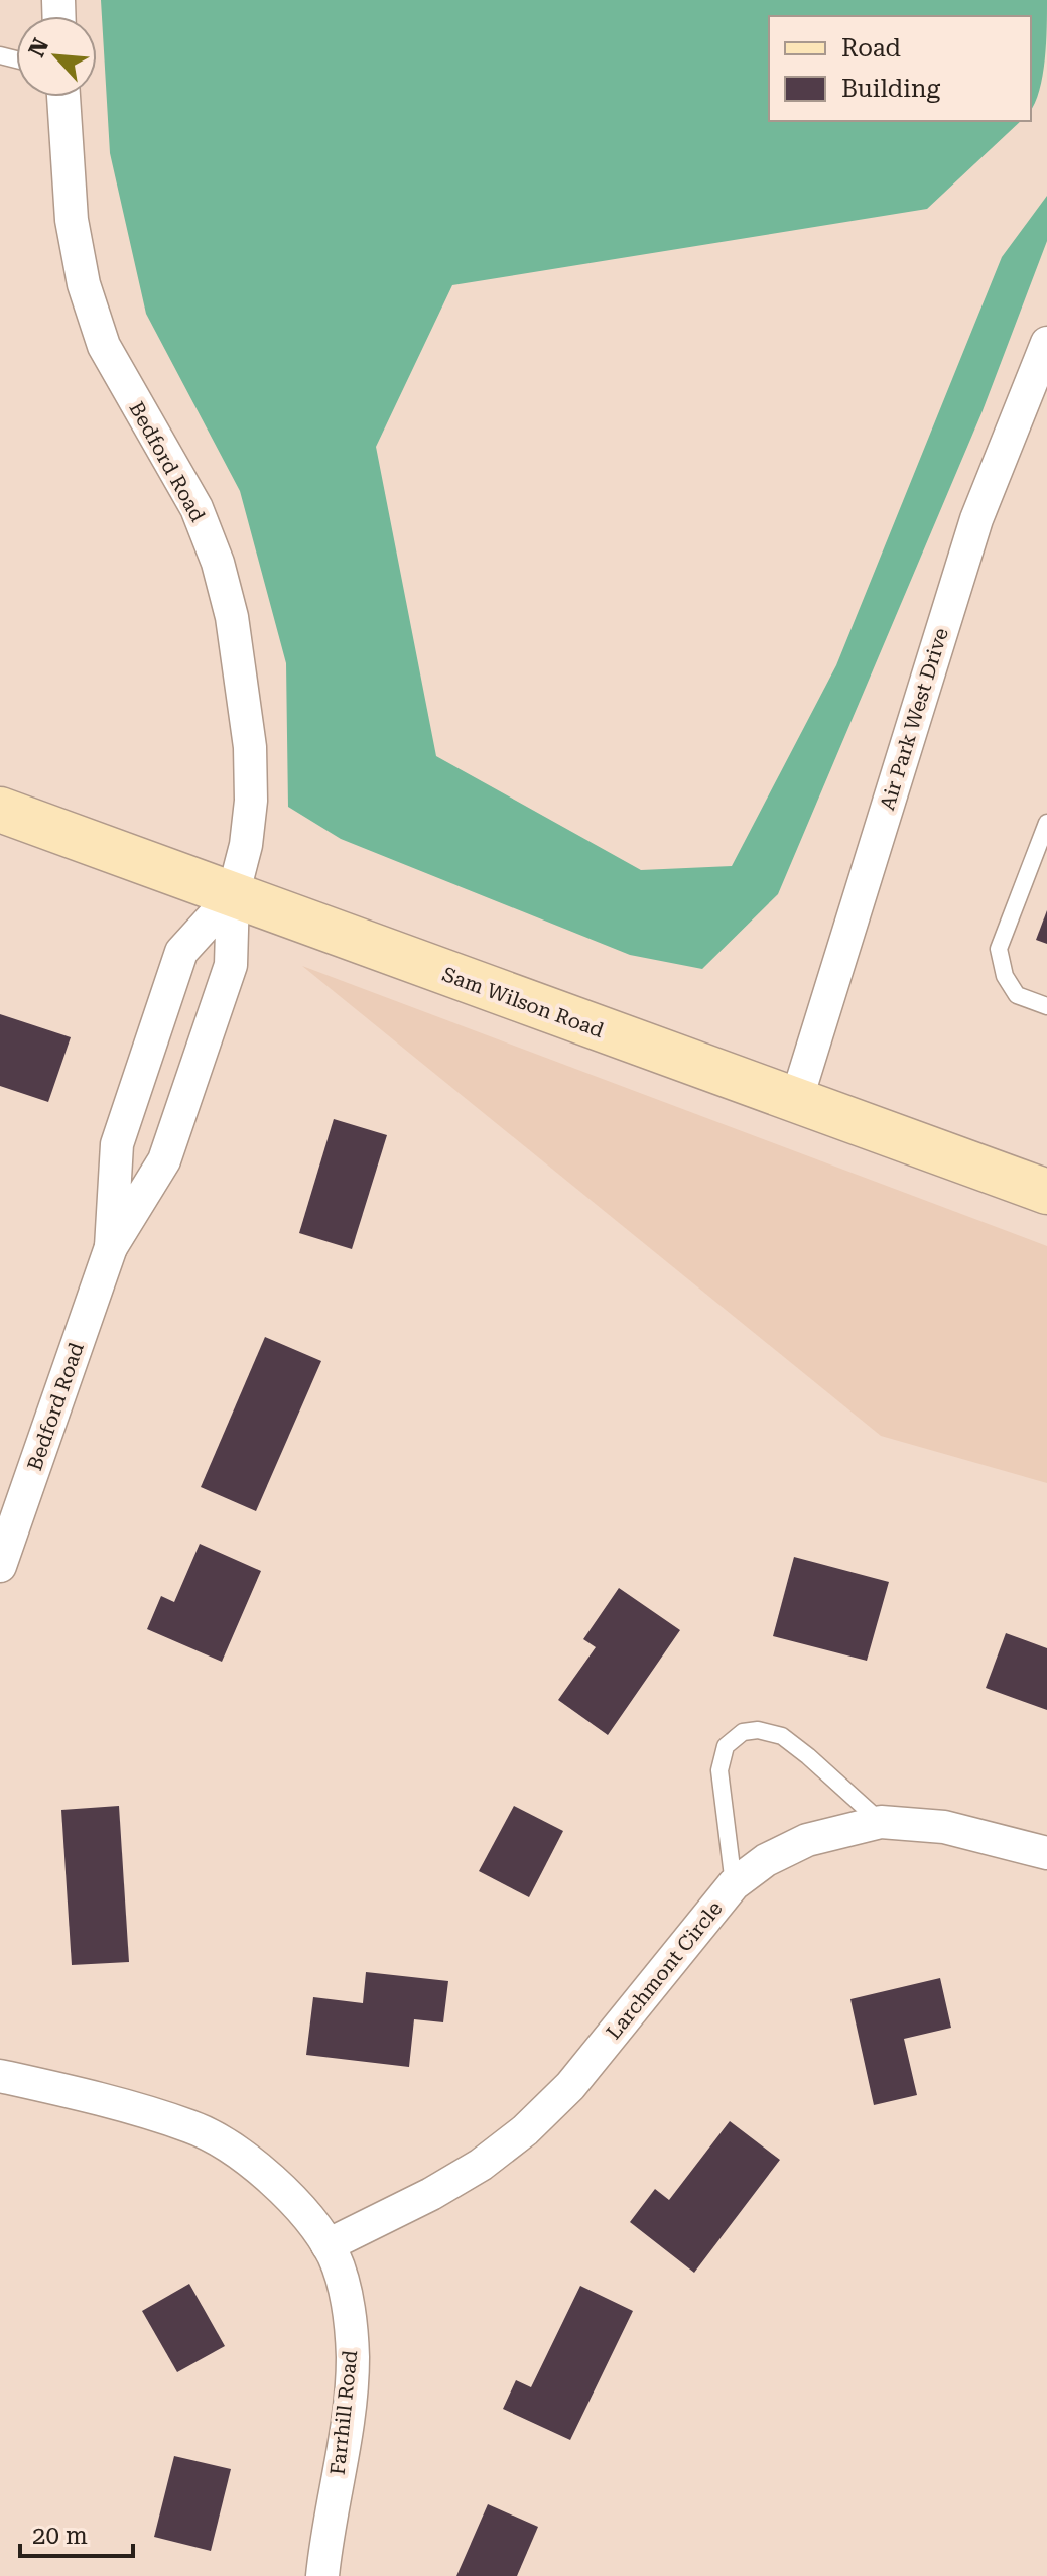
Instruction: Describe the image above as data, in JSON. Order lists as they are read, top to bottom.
{
  "streets": {
    "street": [
      "Bedford Road",
      "Air Park West Drive",
      "Sam Wilson Road",
      "Larchmont Circle",
      "Farrhill Road"
    ]
  },
  "crossings": [
    ["Bedford Road", "Sam Wilson Road"],
    ["Air Park West Drive", "Sam Wilson Road"],
    ["Larchmont Circle", "Farrhill Road"]
  ],
  "legend": ["Road", "Building"],
  "scale_bar": "20 m",
  "north": "top left"
}
